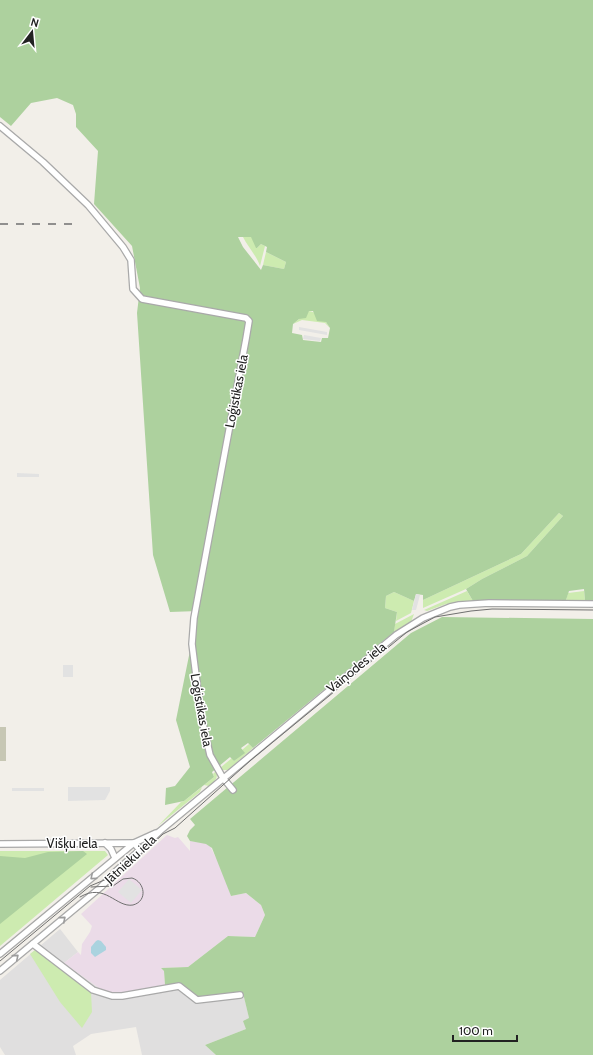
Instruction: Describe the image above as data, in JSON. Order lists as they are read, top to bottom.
{
  "streets": {
    "street": [
      "Loģistikas iela",
      "Vaiņodes iela",
      "Višķu iela",
      "Jātnieku iela"
    ]
  },
  "crossings": [
    ["Loģistikas iela", "Vaiņodes iela"],
    ["Vaiņodes iela", "Jātnieku iela"],
    ["Višķu iela", "Jātnieku iela"]
  ],
  "scale_bar": "100 m",
  "north": "top"
}
